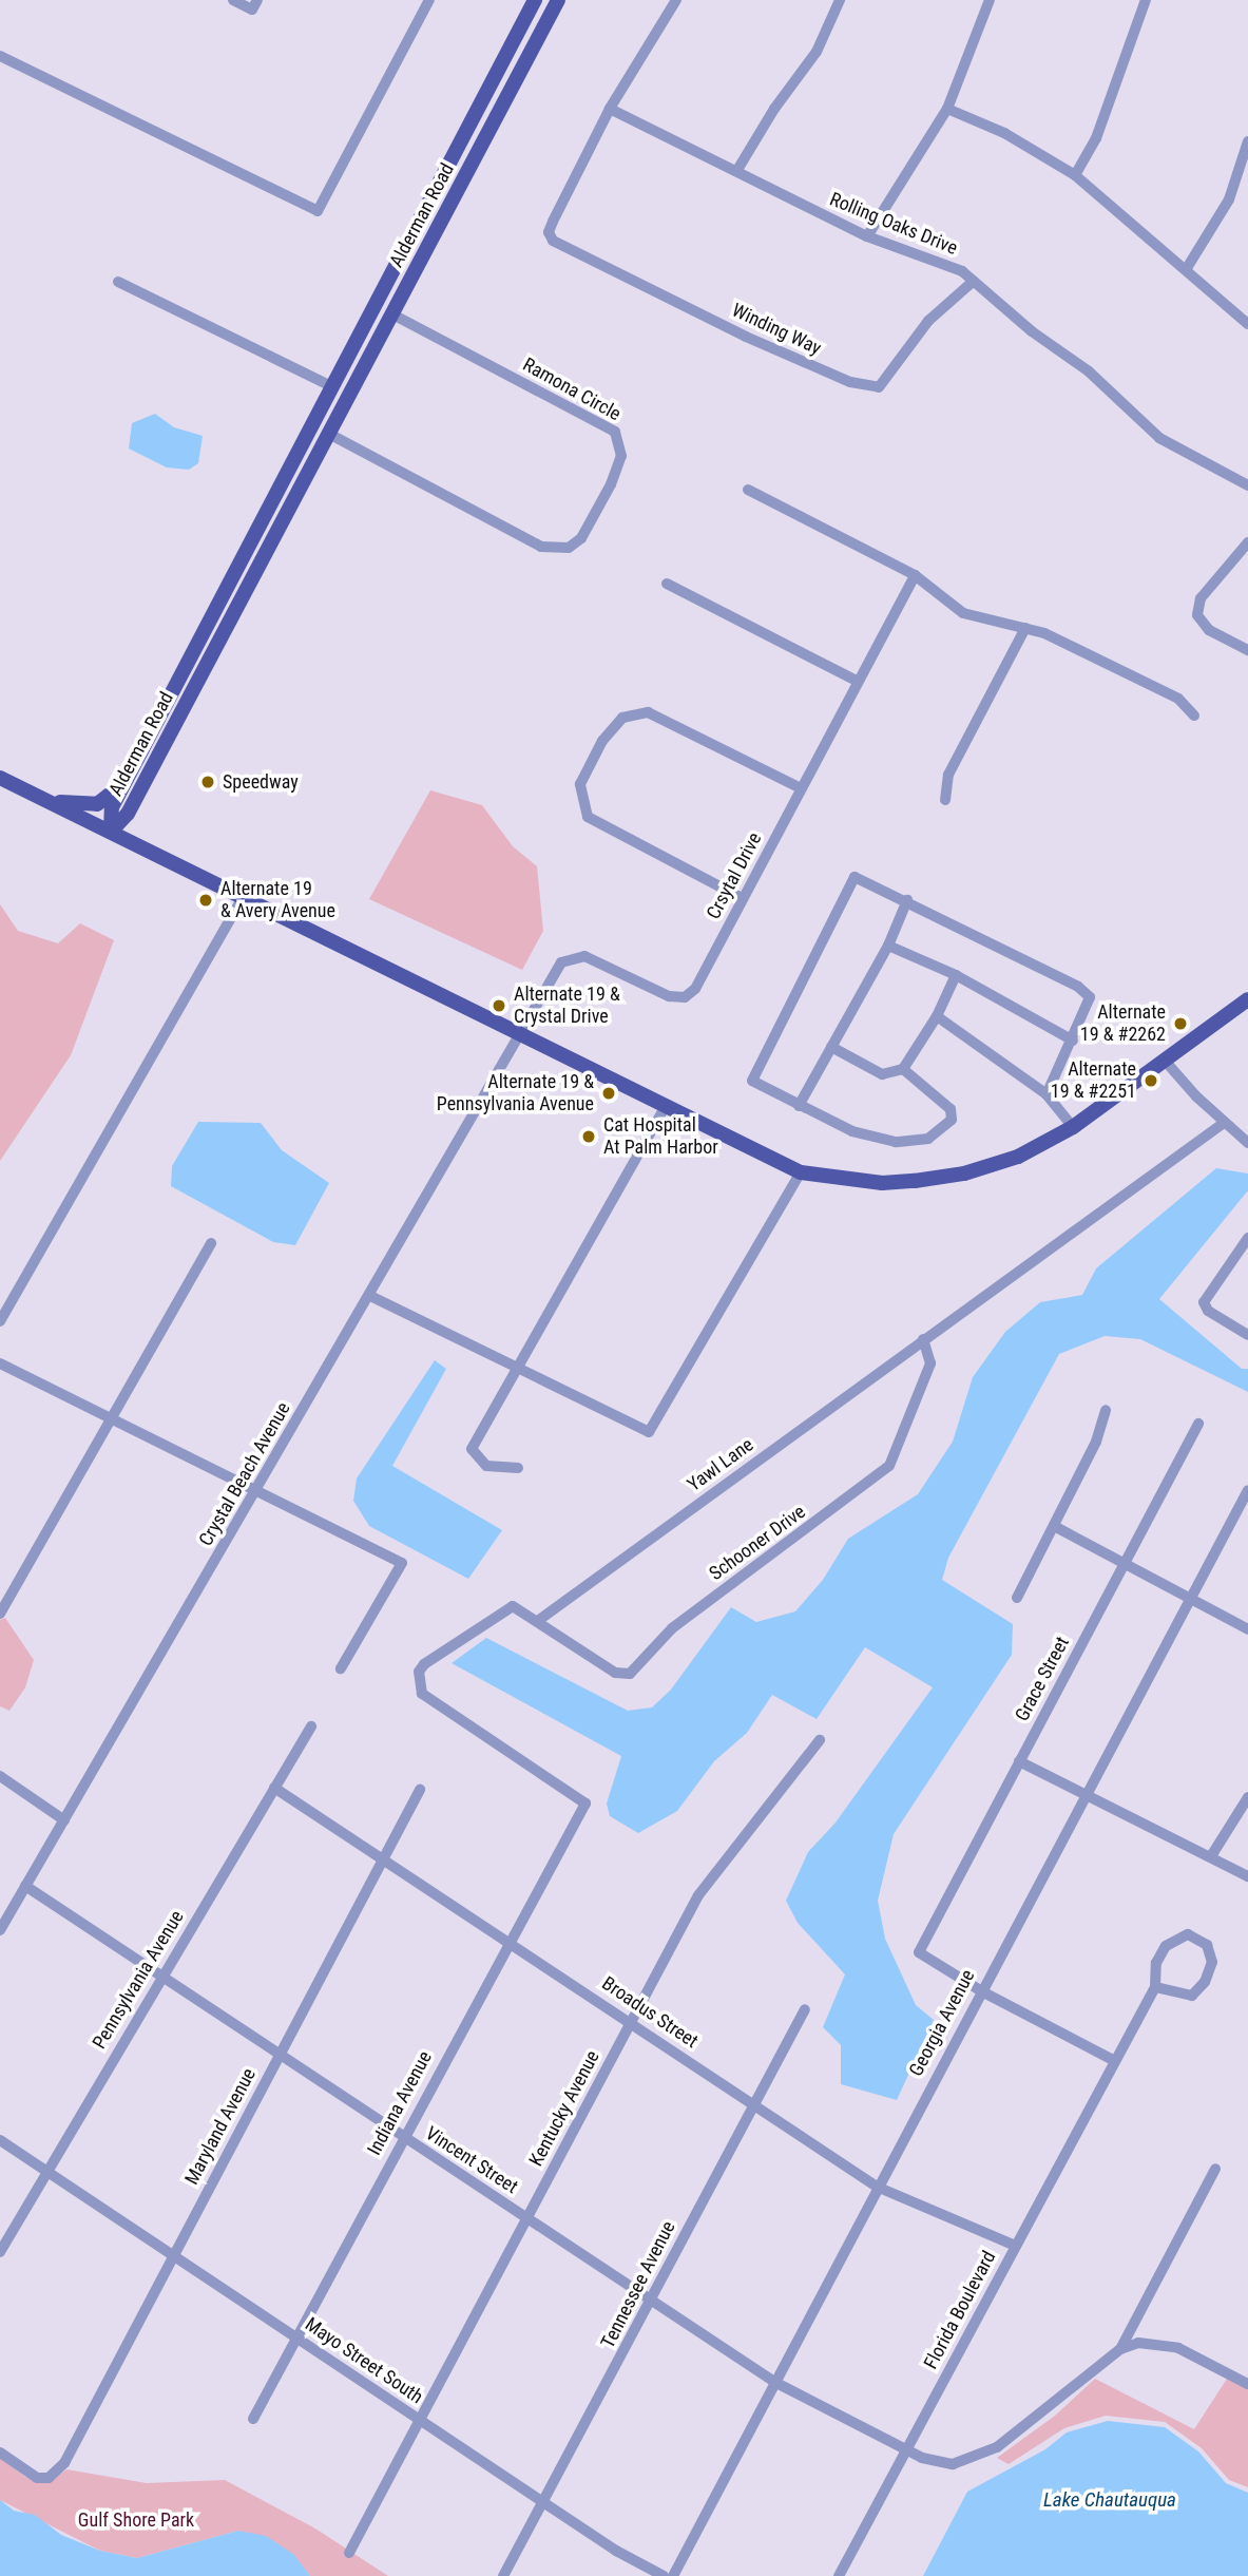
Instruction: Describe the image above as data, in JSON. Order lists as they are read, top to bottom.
{
  "streets": {
    "main road": ["Alderman Road"],
    "street": [
      "Rolling Oaks Drive",
      "Winding Way",
      "Ramona Circle",
      "Crsytal Drive",
      "Yawl Lane",
      "Crystal Beach Avenue",
      "Schooner Drive",
      "Grace Street",
      "Pennsylvania Avenue",
      "Broadus Street",
      "Georgia Avenue",
      "Indiana Avenue",
      "Kentucky Avenue",
      "Maryland Avenue",
      "Vincent Street",
      "Tennessee Avenue",
      "Florida Boulevard",
      "Mayo Street South"
    ]
  },
  "crossings": [
    ["Alderman Road", "Ramona Circle"],
    ["Rolling Oaks Drive", "Winding Way"],
    ["Crsytal Drive", "Crystal Beach Avenue"],
    ["Yawl Lane", "Schooner Drive"],
    ["Yawl Lane", "Indiana Avenue"],
    ["Crystal Beach Avenue", "Vincent Street"],
    ["Schooner Drive", "Indiana Avenue"],
    ["Grace Street", "Georgia Avenue"],
    ["Pennsylvania Avenue", "Broadus Street"],
    ["Pennsylvania Avenue", "Vincent Street"],
    ["Pennsylvania Avenue", "Mayo Street South"],
    ["Broadus Street", "Georgia Avenue"],
    ["Broadus Street", "Indiana Avenue"],
    ["Broadus Street", "Kentucky Avenue"],
    ["Broadus Street", "Maryland Avenue"],
    ["Broadus Street", "Tennessee Avenue"],
    ["Broadus Street", "Florida Boulevard"],
    ["Georgia Avenue", "Vincent Street"],
    ["Indiana Avenue", "Vincent Street"],
    ["Indiana Avenue", "Mayo Street South"],
    ["Kentucky Avenue", "Vincent Street"],
    ["Kentucky Avenue", "Mayo Street South"],
    ["Maryland Avenue", "Vincent Street"],
    ["Maryland Avenue", "Mayo Street South"],
    ["Vincent Street", "Tennessee Avenue"],
    ["Vincent Street", "Florida Boulevard"],
    ["Tennessee Avenue", "Mayo Street South"]
  ],
  "water": ["Lake Chautauqua"],
  "parks": ["Gulf Shore Park"],
  "places": [
    "Speedway",
    "Alternate 19 & Avery Avenue",
    "Alternate 19 & Crystal Drive",
    "Alternate 19 & #2262",
    "Alternate 19 & #2251",
    "Alternate 19 & Pennsylvania Avenue",
    "Cat Hospital At Palm Harbor"
  ]
}
